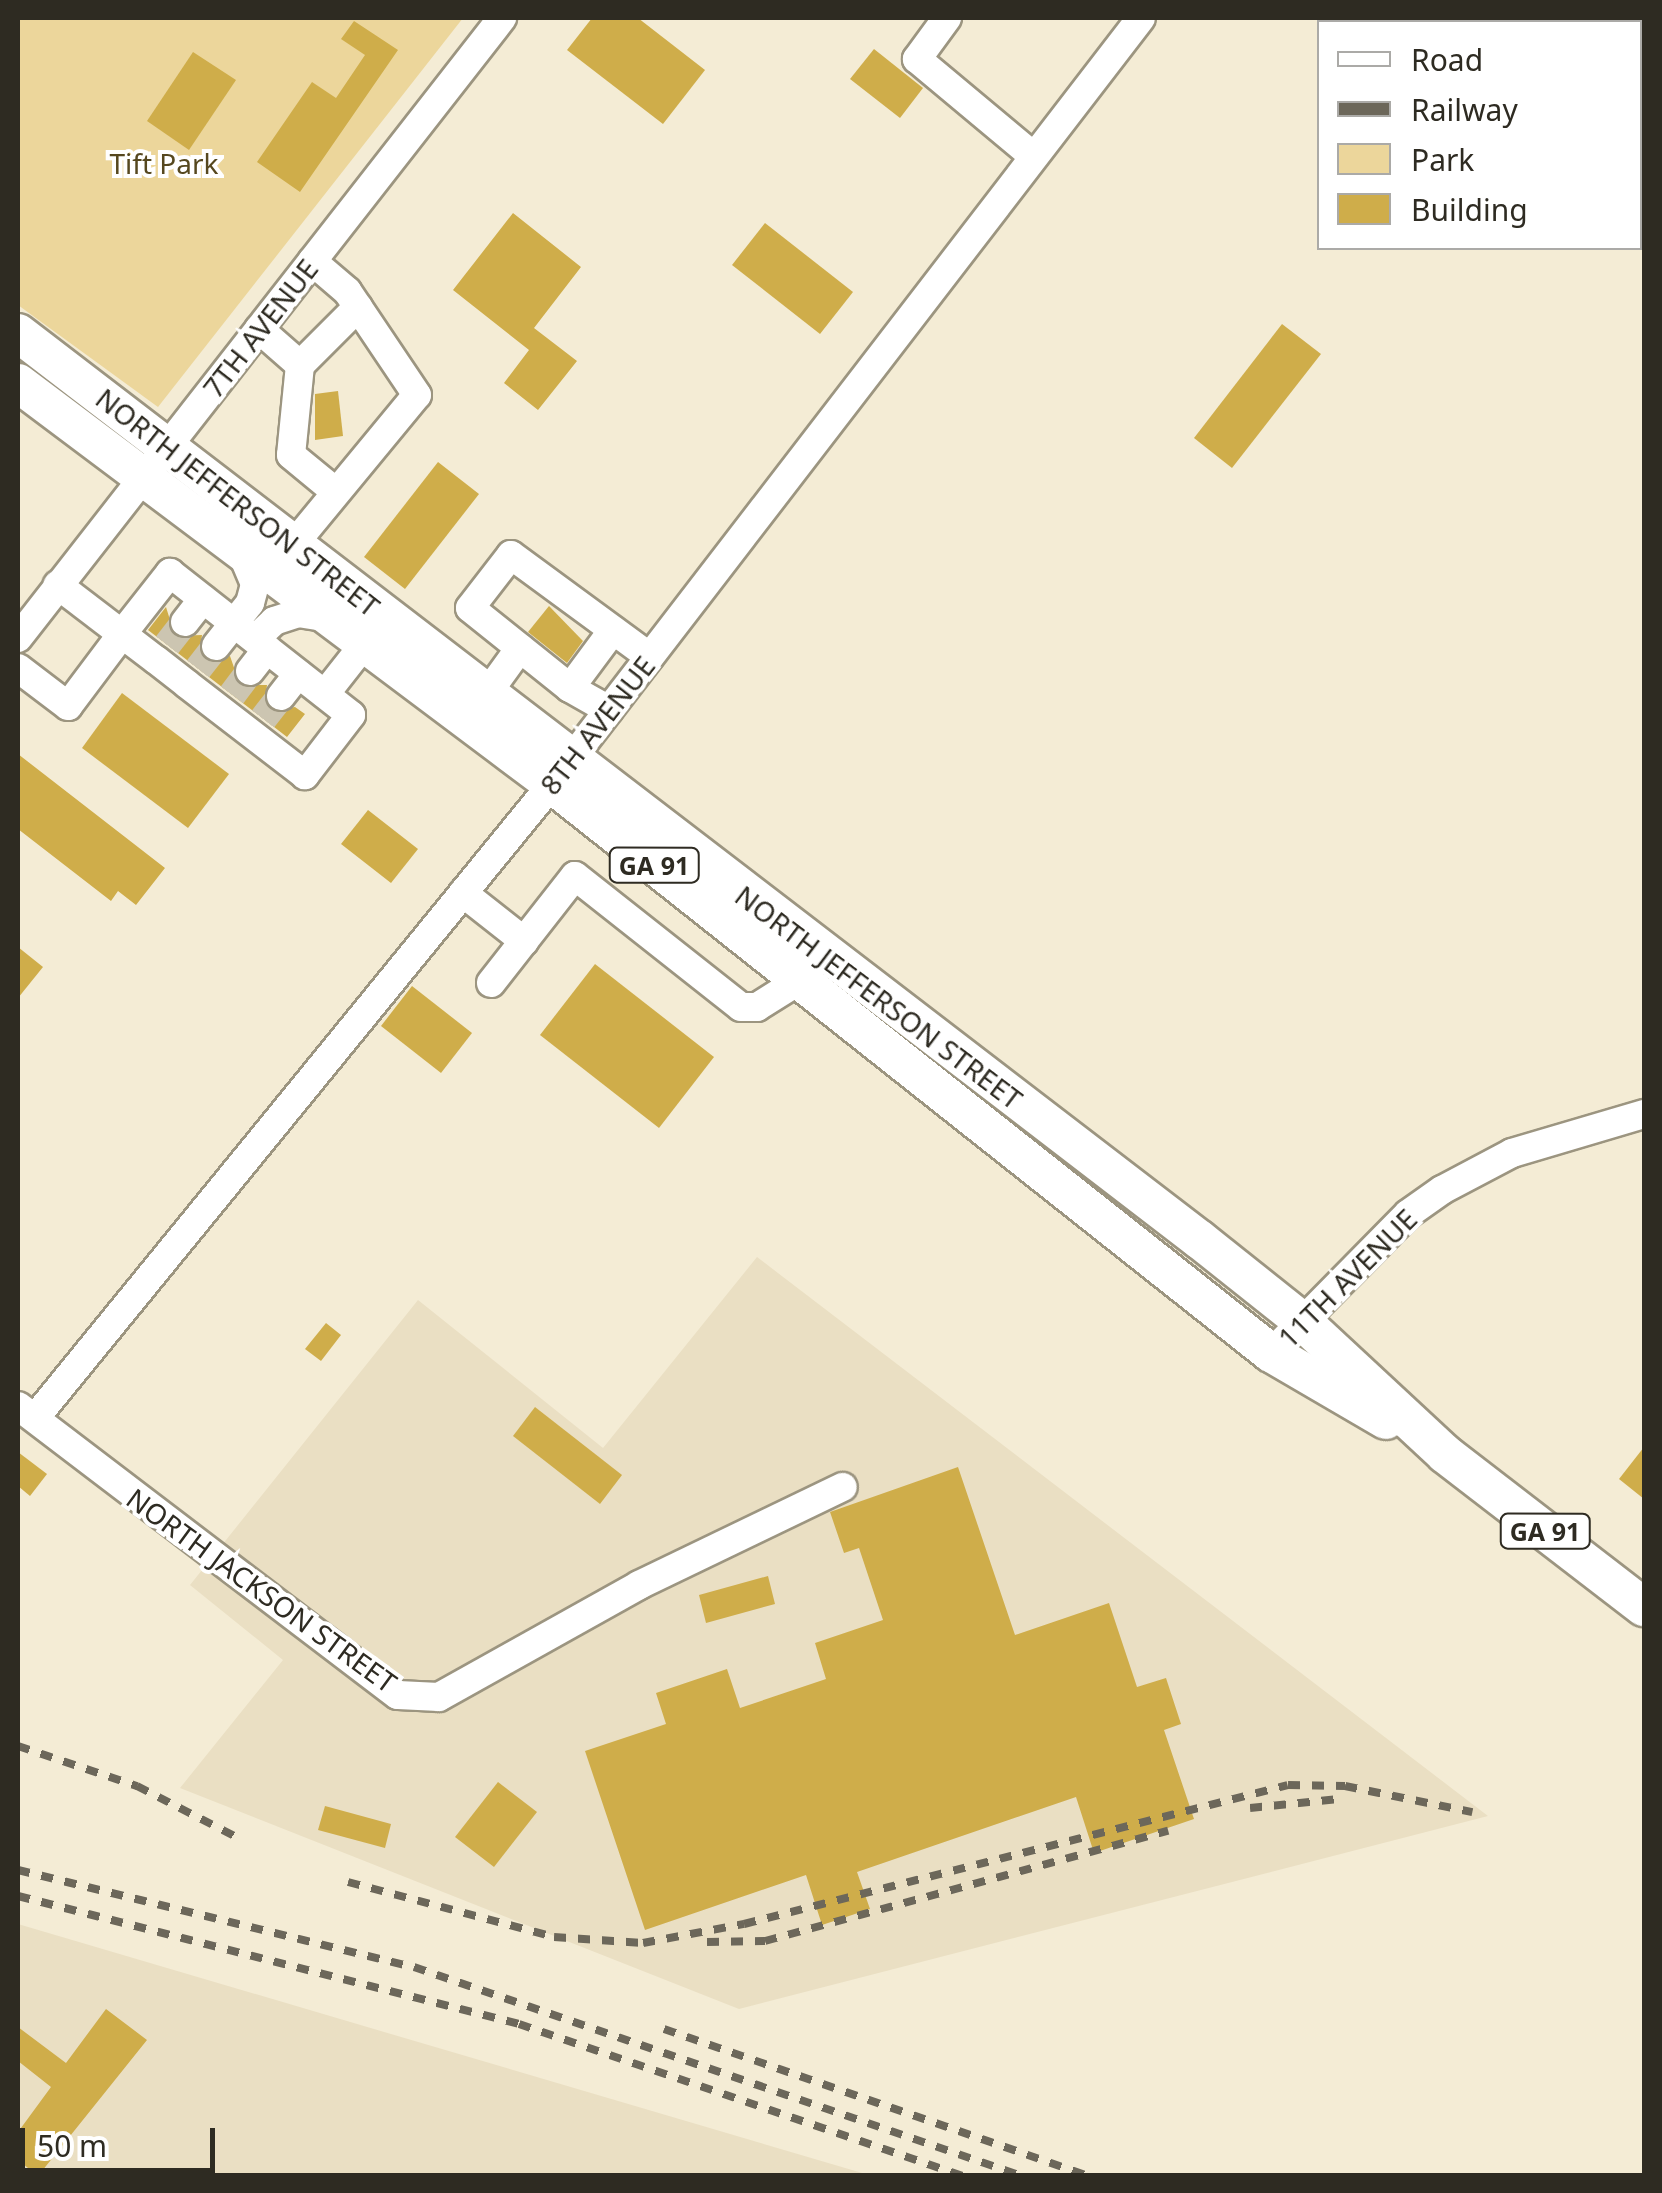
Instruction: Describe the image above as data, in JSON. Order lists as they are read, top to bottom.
{
  "streets": {
    "main road": ["NORTH JEFFERSON STREET", "GA 91"],
    "street": [
      "7TH AVENUE",
      "8TH AVENUE",
      "11TH AVENUE",
      "NORTH JACKSON STREET"
    ]
  },
  "crossings": [
    ["7TH AVENUE", "NORTH JEFFERSON STREET"],
    ["NORTH JEFFERSON STREET", "8TH AVENUE"],
    ["NORTH JEFFERSON STREET", "11TH AVENUE"],
    ["8TH AVENUE", "NORTH JACKSON STREET"]
  ],
  "parks": ["Tift Park"],
  "legend": [
    "Road",
    "Railway",
    "Park",
    "Building"
  ],
  "scale_bar": "50 m"
}
